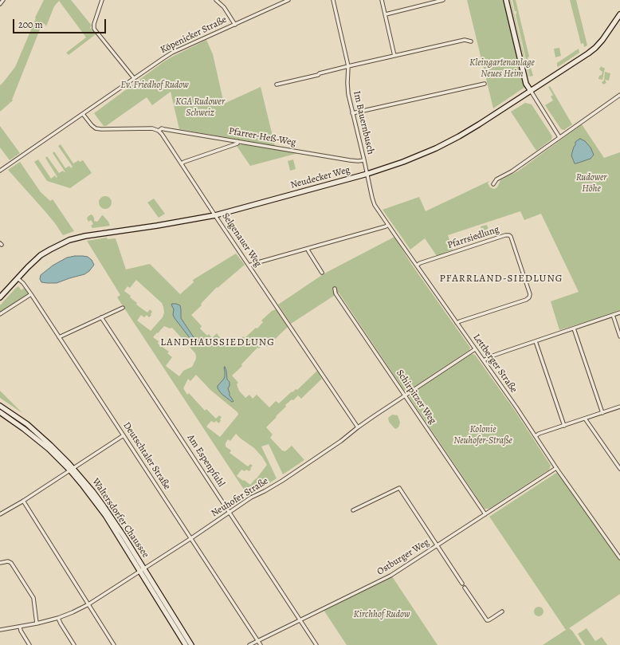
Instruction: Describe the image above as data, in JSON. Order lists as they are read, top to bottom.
{
  "streets": {
    "street": [
      "Köpenicker Straße",
      "Im Bauernbusch",
      "Pfarrer-Heß-Weg",
      "Neudecker Weg",
      "Pfarrsiedlung",
      "Selgenauer Weg",
      "Lettberger Straße",
      "Schirpitzer Weg",
      "Deutschtaler Straße",
      "Am Espenpfuhl",
      "Neuhofer Straße",
      "Waltersdorfer Chaussee",
      "Ostburger Weg"
    ]
  },
  "crossings": [
    ["Im Bauernbusch", "Pfarrer-Heß-Weg"],
    ["Im Bauernbusch", "Neudecker Weg"],
    ["Im Bauernbusch", "Lettberger Straße"],
    ["Pfarrer-Heß-Weg", "Selgenauer Weg"],
    ["Neudecker Weg", "Selgenauer Weg"],
    ["Neudecker Weg", "Lettberger Straße"],
    ["Neudecker Weg", "Deutschtaler Straße"],
    ["Pfarrsiedlung", "Lettberger Straße"],
    ["Selgenauer Weg", "Neuhofer Straße"],
    ["Lettberger Straße", "Neuhofer Straße"],
    ["Lettberger Straße", "Ostburger Weg"],
    ["Schirpitzer Weg", "Neuhofer Straße"],
    ["Schirpitzer Weg", "Ostburger Weg"],
    ["Deutschtaler Straße", "Neuhofer Straße"],
    ["Deutschtaler Straße", "Ostburger Weg"],
    ["Am Espenpfuhl", "Neuhofer Straße"],
    ["Am Espenpfuhl", "Ostburger Weg"],
    ["Neuhofer Straße", "Waltersdorfer Chaussee"]
  ],
  "districts": ["PFARRLAND-SIEDLUNG", "LANDHAUSSIEDLUNG"],
  "parks": [
    "Kleingartenanlage Neues Heim",
    "Ev. Friedhof Rudow",
    "KGA Rudower Schweiz",
    "Rudower Höhe",
    "Kolonie Neuhofer-Straße",
    "Kirchhof Rudow"
  ],
  "scale_bar": "200 m"
}
